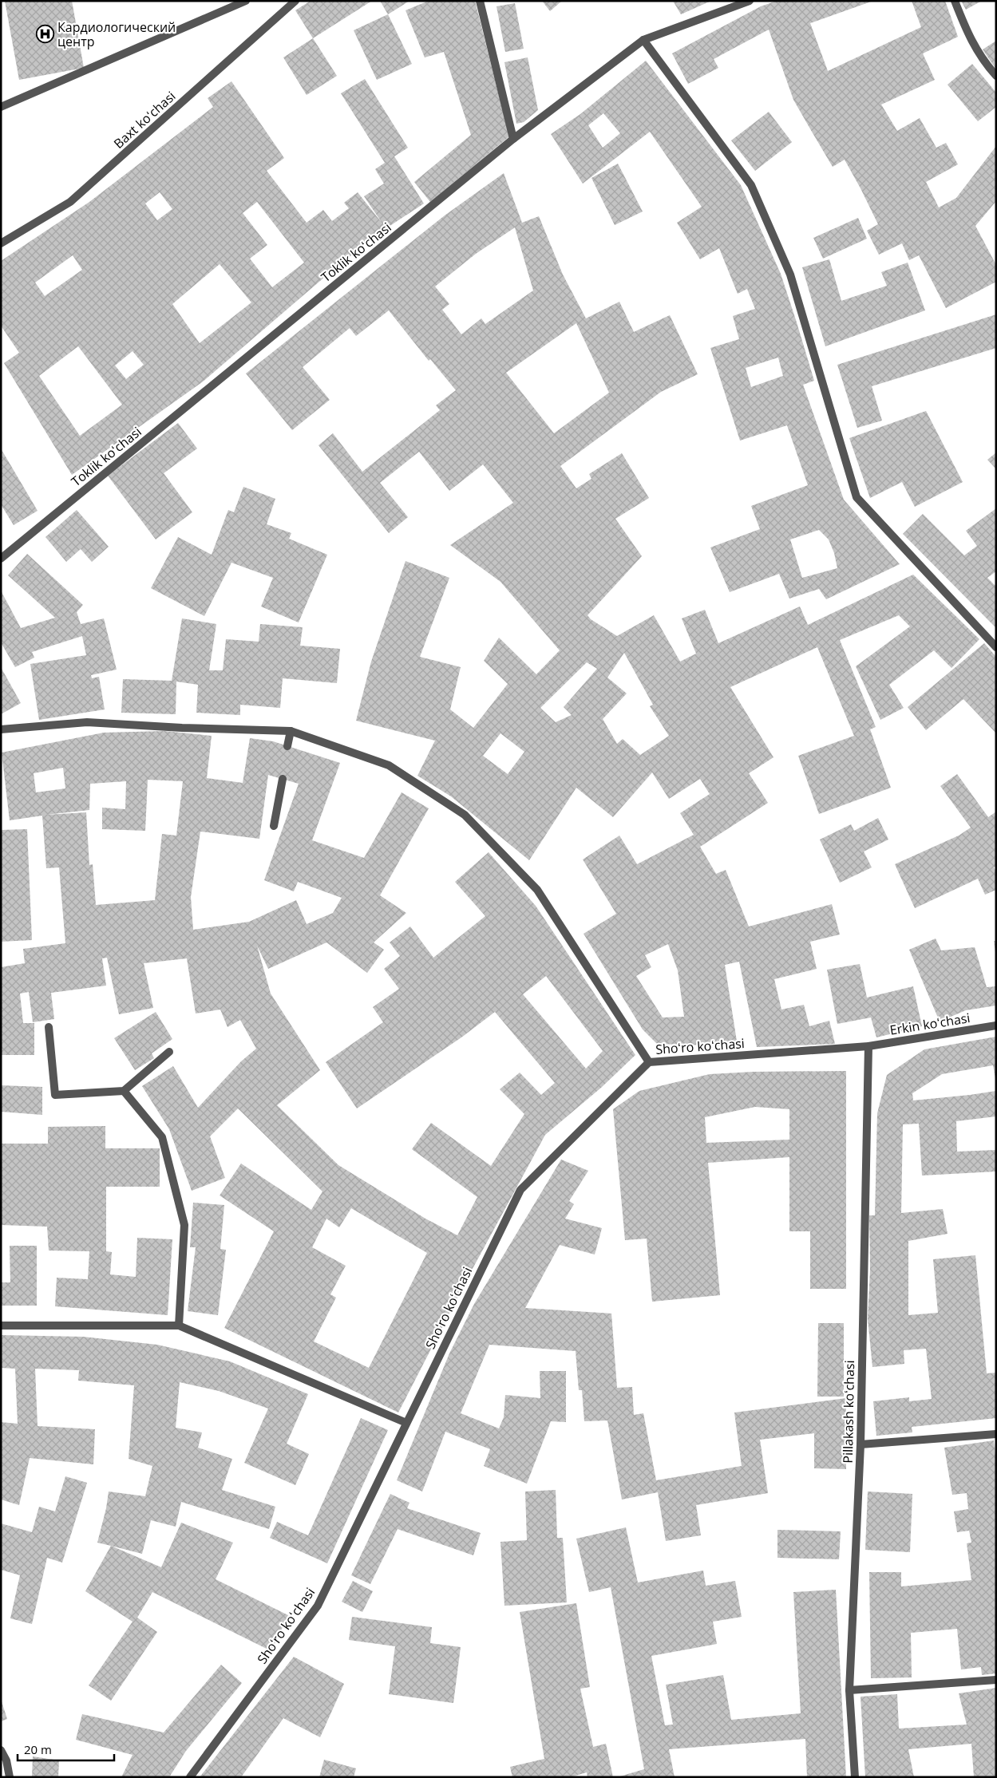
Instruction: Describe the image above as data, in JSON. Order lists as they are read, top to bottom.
{
  "streets": {
    "street": [
      "Baxt koʻchasi",
      "Toklik koʻchasi",
      "Erkin koʻchasi",
      "Shoʻro koʻchasi",
      "Pillakash koʻchasi"
    ]
  },
  "crossings": [
    ["Erkin koʻchasi", "Shoʻro koʻchasi"],
    ["Erkin koʻchasi", "Pillakash koʻchasi"],
    ["Shoʻro koʻchasi", "Pillakash koʻchasi"]
  ],
  "places": {
    "hospital": ["Кардиологический центр"]
  },
  "scale_bar": "20 m"
}
